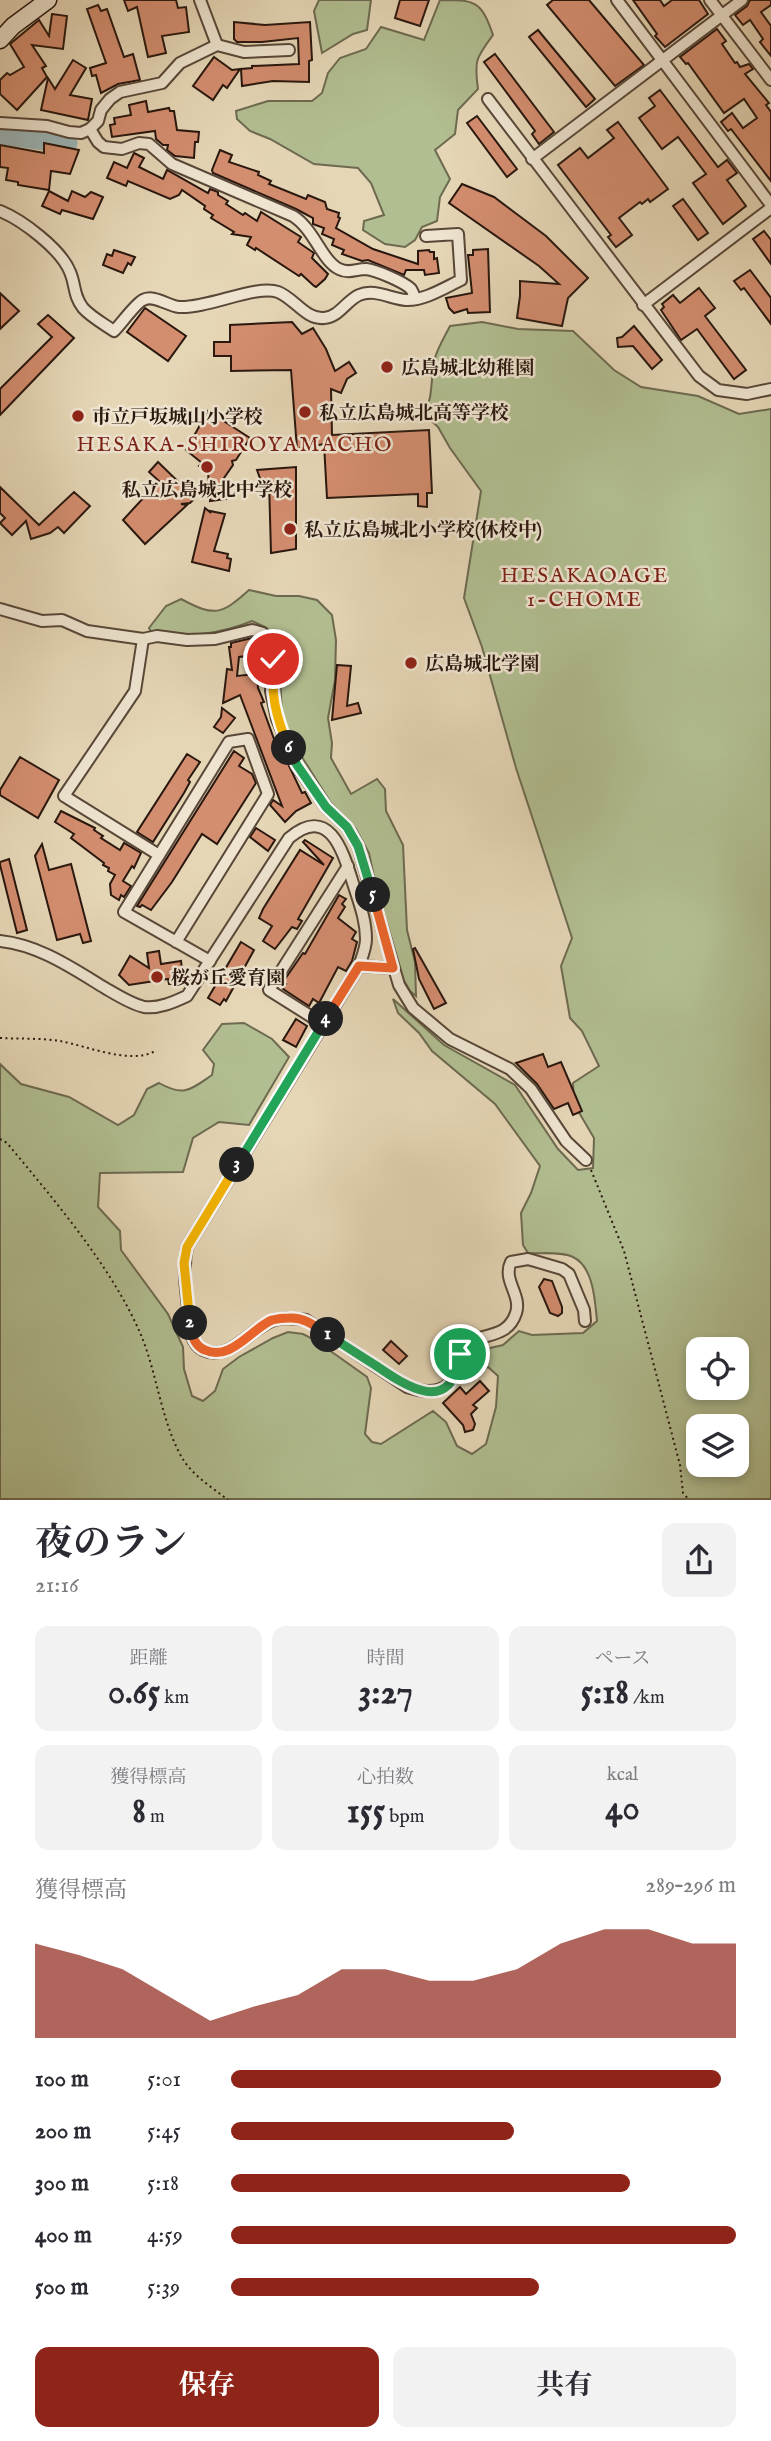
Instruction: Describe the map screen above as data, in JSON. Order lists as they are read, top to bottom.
{
  "districts": ["HESAKA-SHIROYAMACHO", "HESAKAOAGE 1-CHOME"],
  "places": [
    "広島城北幼稚園",
    "私立広島城北高等学校",
    "市立戸坂城山小学校",
    "私立広島城北中学校",
    "私立広島城北小学校(休校中)",
    "広島城北学園",
    "桜が丘愛育園"
  ],
  "page": {
    "pins": [
      "6",
      "5",
      "4",
      "3",
      "2",
      "1"
    ],
    "heading": ["夜のラン", "21:16"],
    "stats": [
      ["距離", "0.65 km"],
      ["時間", "3:27"],
      ["ペース", "5:18 /km"],
      ["獲得標高", "8 m"],
      ["心拍数", "155 bpm"],
      ["kcal", "40"]
    ],
    "chart": ["獲得標高", "289–296 m"],
    "list": [
      {
        "name": "100 m",
        "note": "5:01"
      },
      {
        "name": "200 m",
        "note": "5:45"
      },
      {
        "name": "300 m",
        "note": "5:18"
      },
      {
        "name": "400 m",
        "note": "4:59"
      },
      {
        "name": "500 m",
        "note": "5:39"
      }
    ],
    "buttons": ["保存", "共有"]
  }
}
